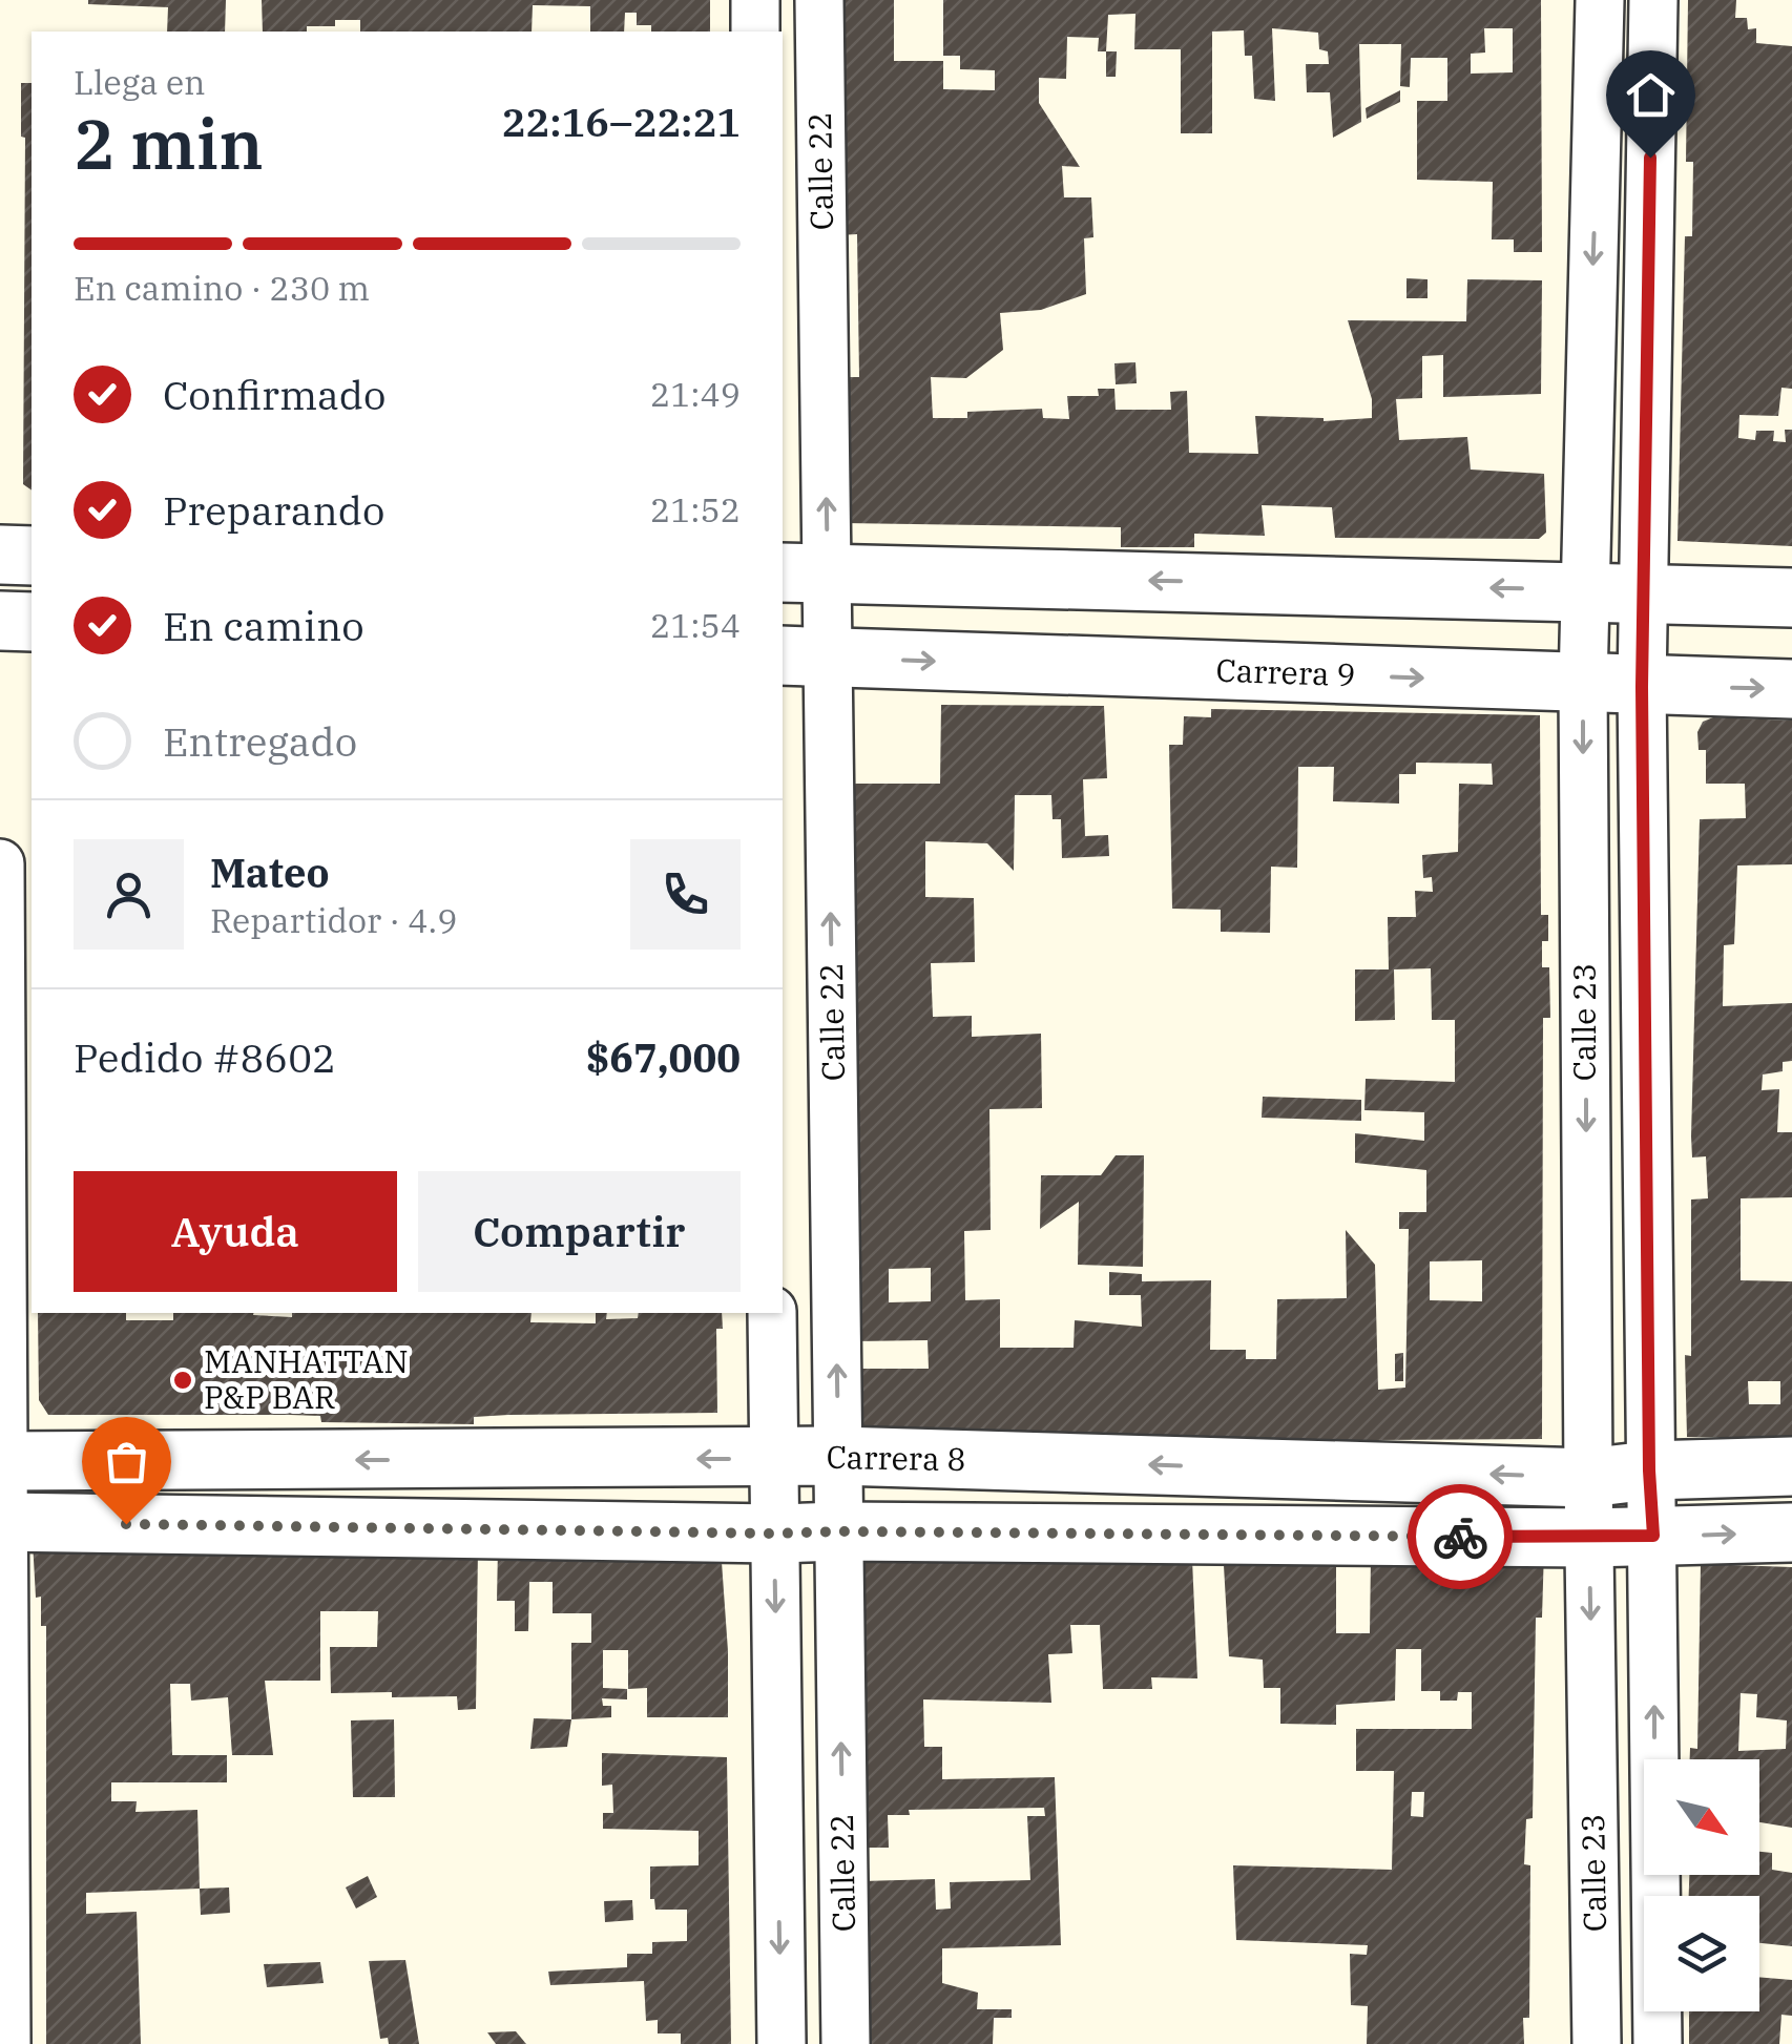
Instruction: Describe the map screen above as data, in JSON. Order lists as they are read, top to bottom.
{
  "streets": {
    "street": [
      "Calle 22",
      "Carrera 9",
      "Calle 23",
      "Carrera 8"
    ]
  },
  "crossings": [
    ["Calle 22", "Carrera 9"],
    ["Calle 22", "Carrera 8"],
    ["Carrera 9", "Calle 23"],
    ["Calle 23", "Carrera 8"]
  ],
  "places": ["MANHATTAN P&P BAR"],
  "north": "bottom right",
  "page": {
    "heading": ["2 min", "Llega en", "22:16–22:21"],
    "panel": [
      "Mateo",
      "Repartidor · 4.9",
      "Pedido #8602",
      "$67,000"
    ],
    "bar": "En camino · 230 m",
    "list": [
      ["Confirmado", "21:49"],
      ["Preparando", "21:52"],
      ["En camino", "21:54"],
      "Entregado"
    ],
    "buttons": ["Ayuda", "Compartir"]
  }
}
